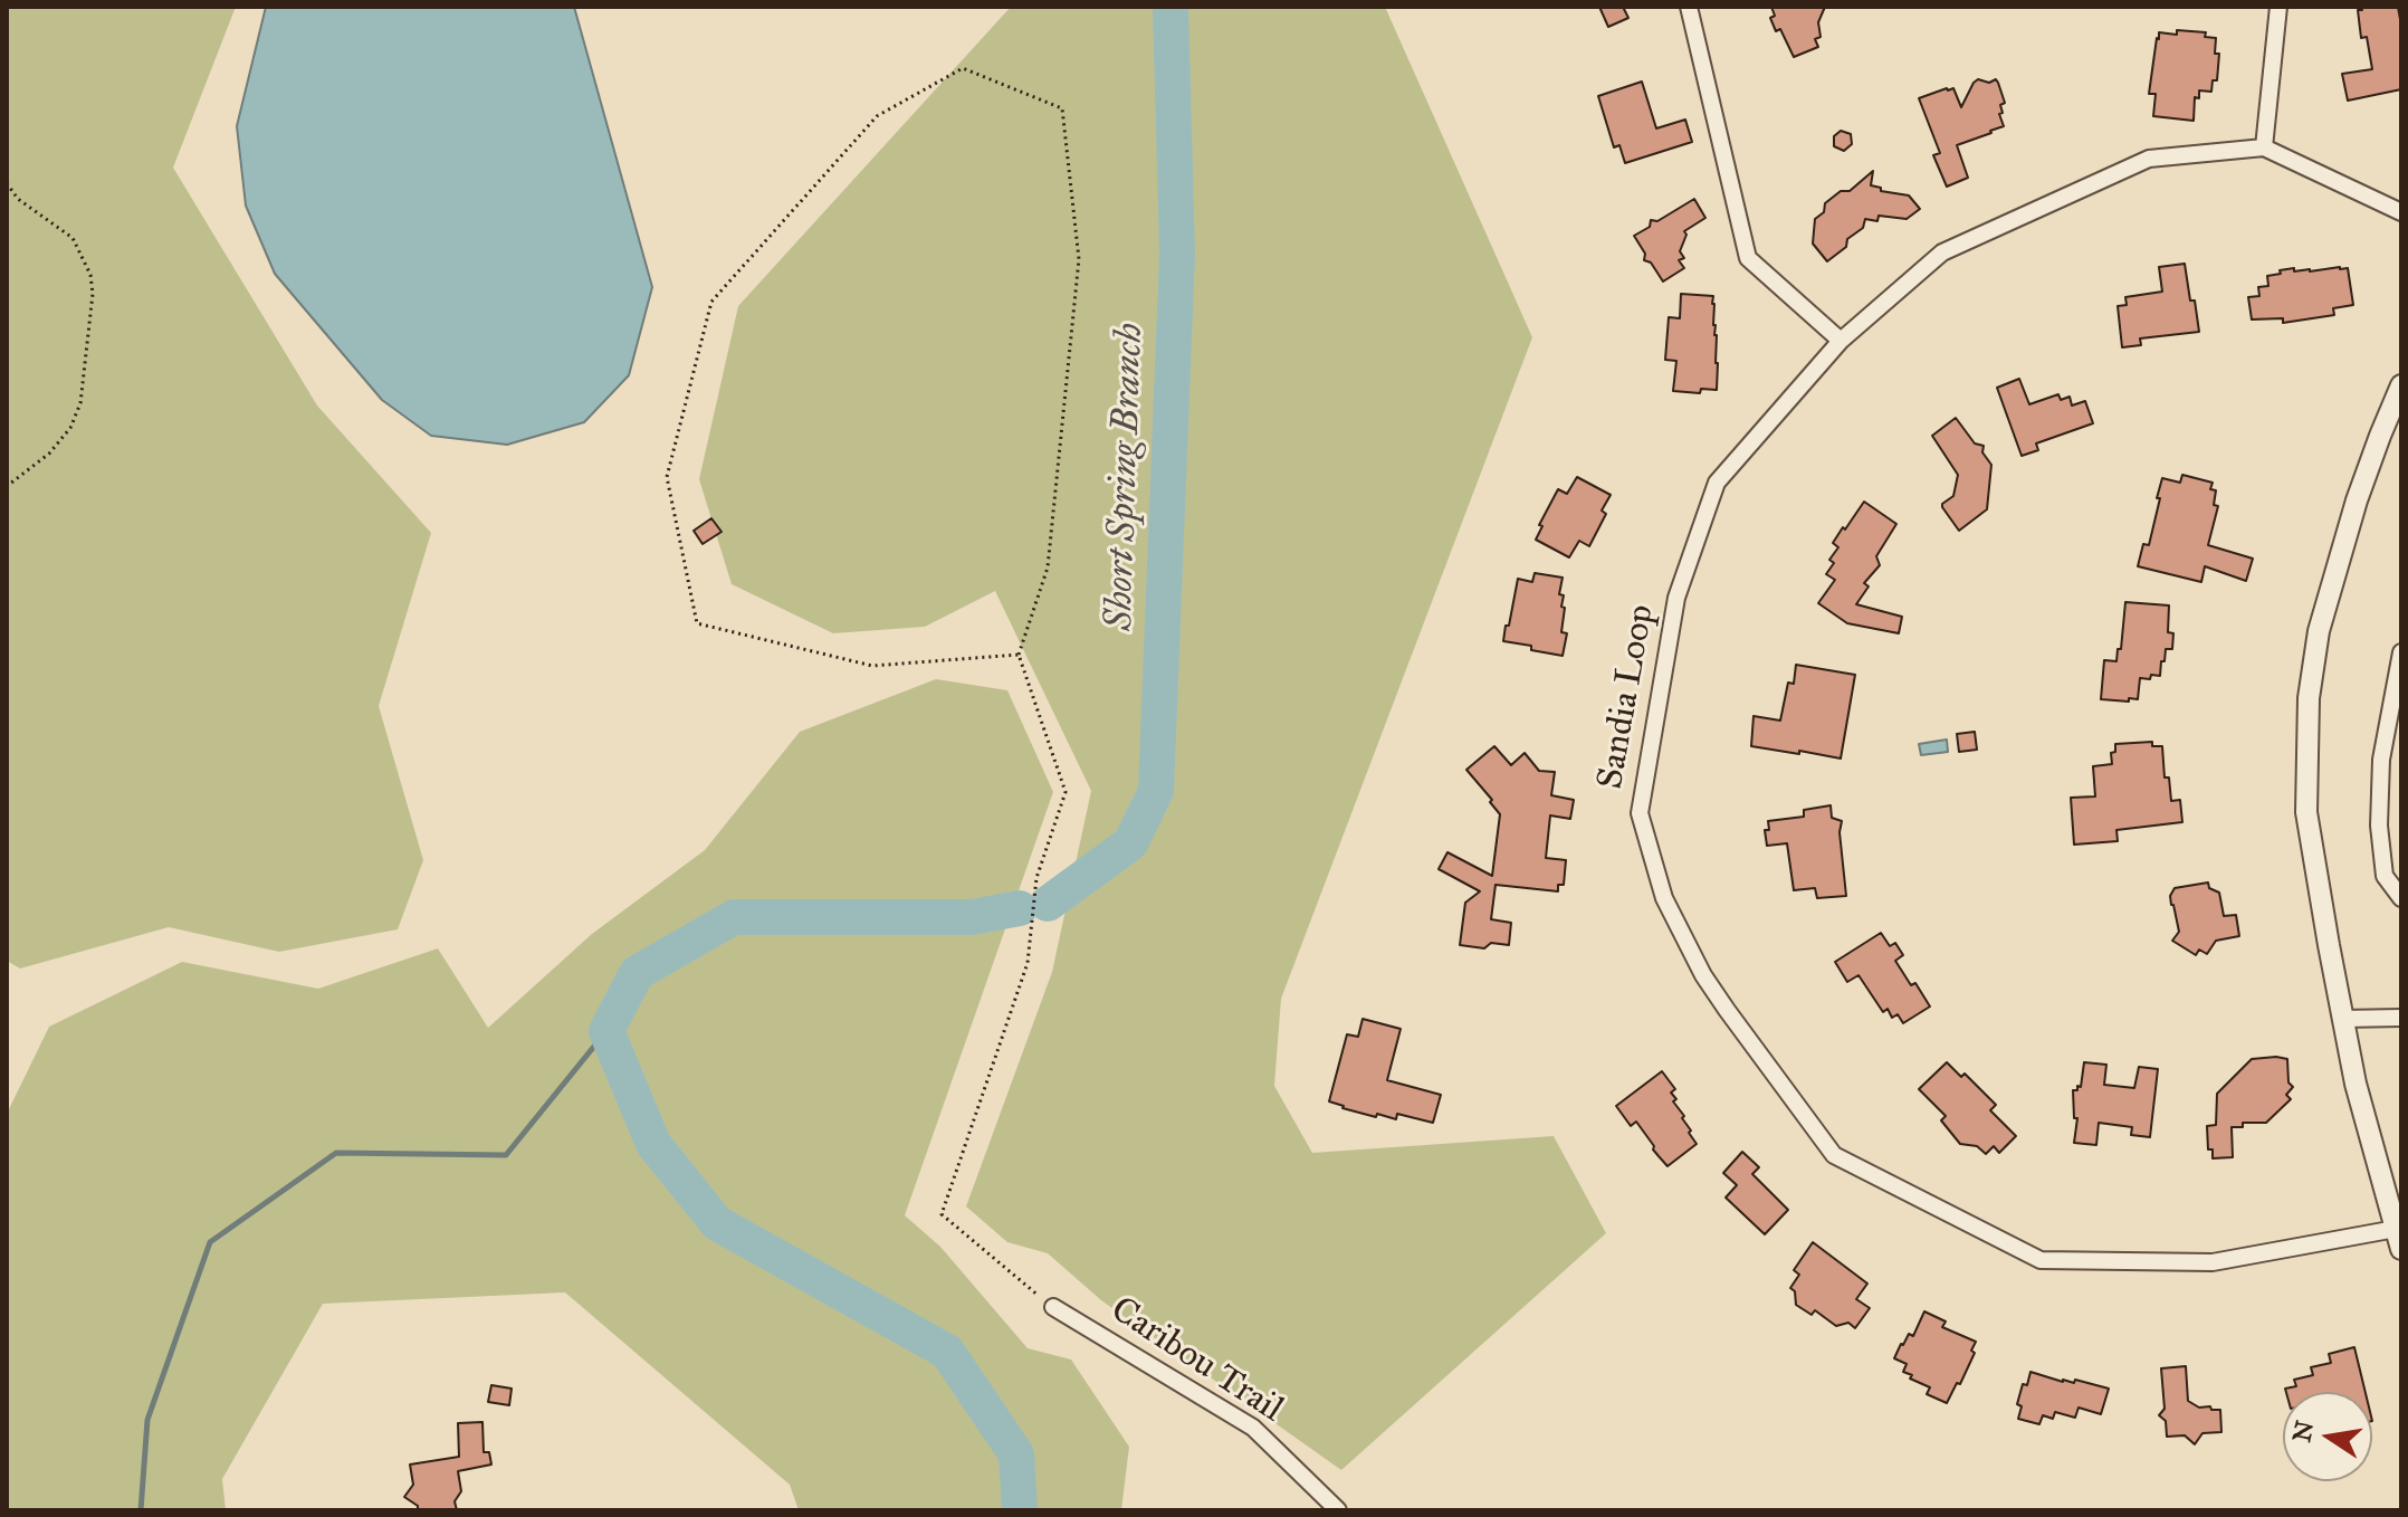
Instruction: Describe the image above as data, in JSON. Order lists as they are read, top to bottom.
{
  "streets": {
    "street": ["Sandia Loop", "Caribou Trail"]
  },
  "water": ["Short Spring Branch"],
  "north": "left"
}
